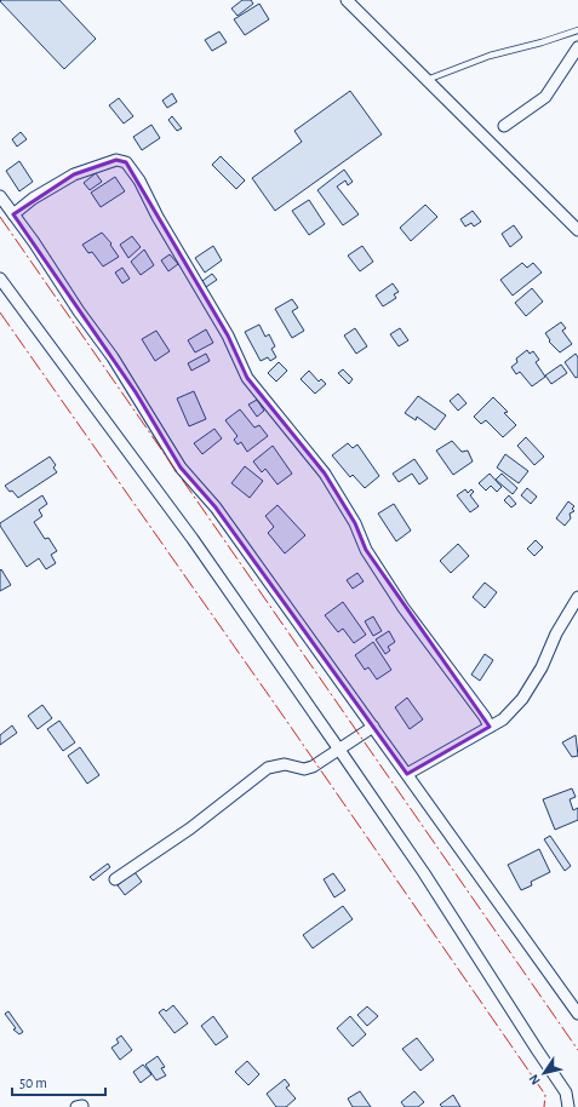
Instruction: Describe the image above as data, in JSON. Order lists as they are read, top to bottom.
{
  "scale_bar": "50 m",
  "north": "bottom left"
}
